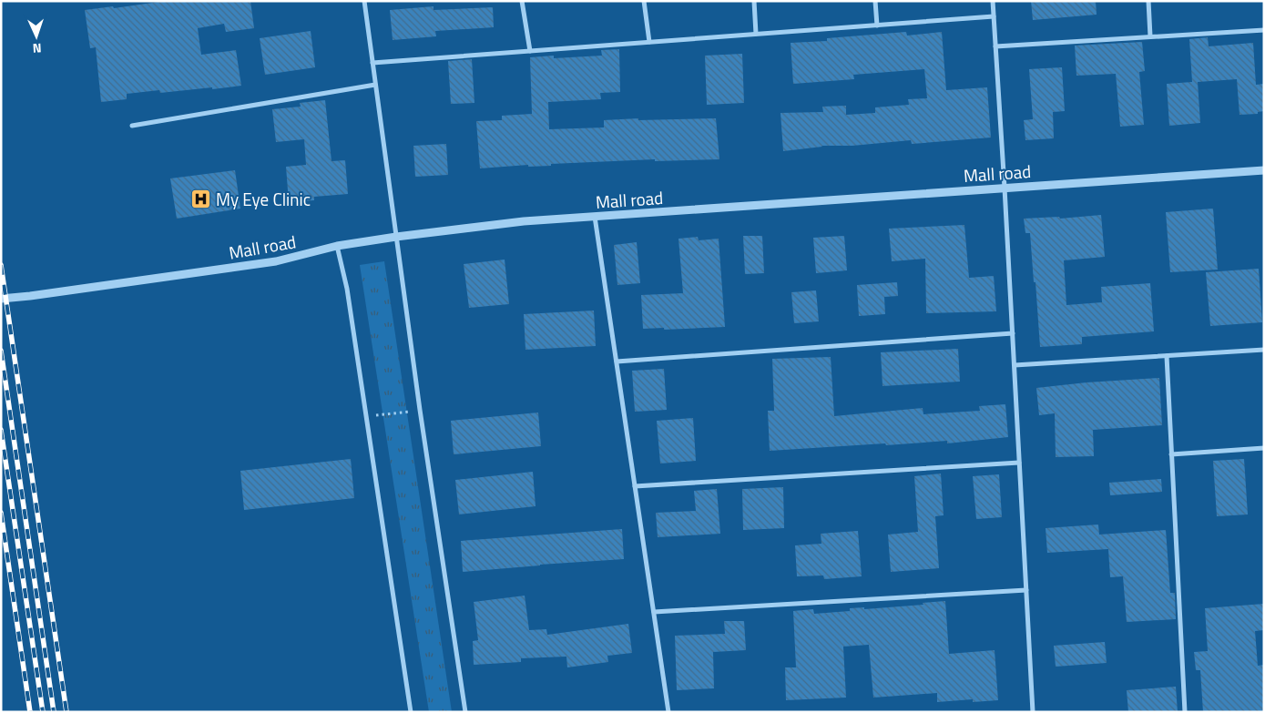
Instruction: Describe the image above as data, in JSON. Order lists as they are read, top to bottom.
{
  "streets": {
    "street": ["Mall road"]
  },
  "places": {
    "hospital": ["My Eye Clinic"]
  },
  "north": "bottom"
}
